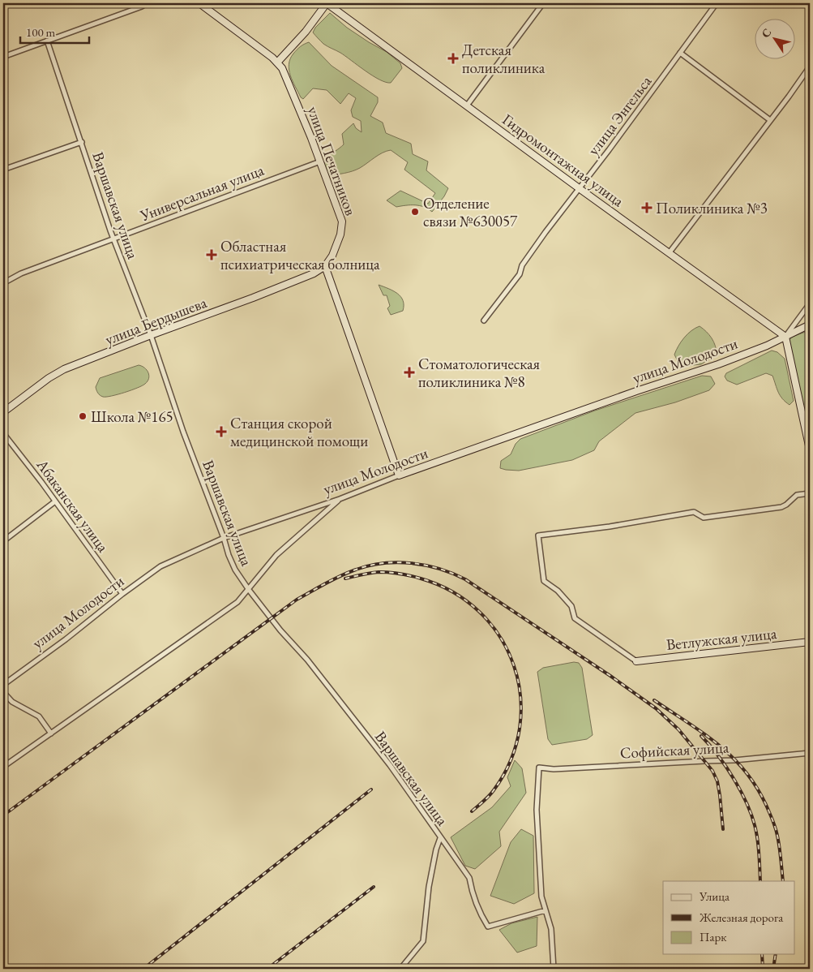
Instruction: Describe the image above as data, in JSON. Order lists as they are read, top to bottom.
{
  "streets": {
    "street": [
      "улица Энгельса",
      "Гидромонтажная улица",
      "улица Печатников",
      "Универсальная улица",
      "Варшавская улица",
      "улица Бердышева",
      "улица Молодости",
      "Абаканская улица",
      "Ветлужская улица",
      "Софийская улица"
    ]
  },
  "crossings": [
    ["улица Энгельса", "Гидромонтажная улица"],
    ["Гидромонтажная улица", "улица Молодости"],
    ["улица Печатников", "Универсальная улица"],
    ["улица Печатников", "улица Бердышева"],
    ["Универсальная улица", "Варшавская улица"],
    ["Варшавская улица", "улица Бердышева"],
    ["Варшавская улица", "улица Молодости"],
    ["Варшавская улица", "Софийская улица"],
    ["улица Молодости", "Абаканская улица"]
  ],
  "places": {
    "health": [
      "Детская поликлиника",
      "Поликлиника №3",
      "Областная психиатрическая болница",
      "Стоматологическая поликлиника №8",
      "Станция скорой медицинской помощи"
    ],
    "other": ["Отделение связи №630057", "Школа №165"]
  },
  "legend": ["Улица", "Железная дорога", "Парк"],
  "scale_bar": "100 m",
  "north": "top left"
}
